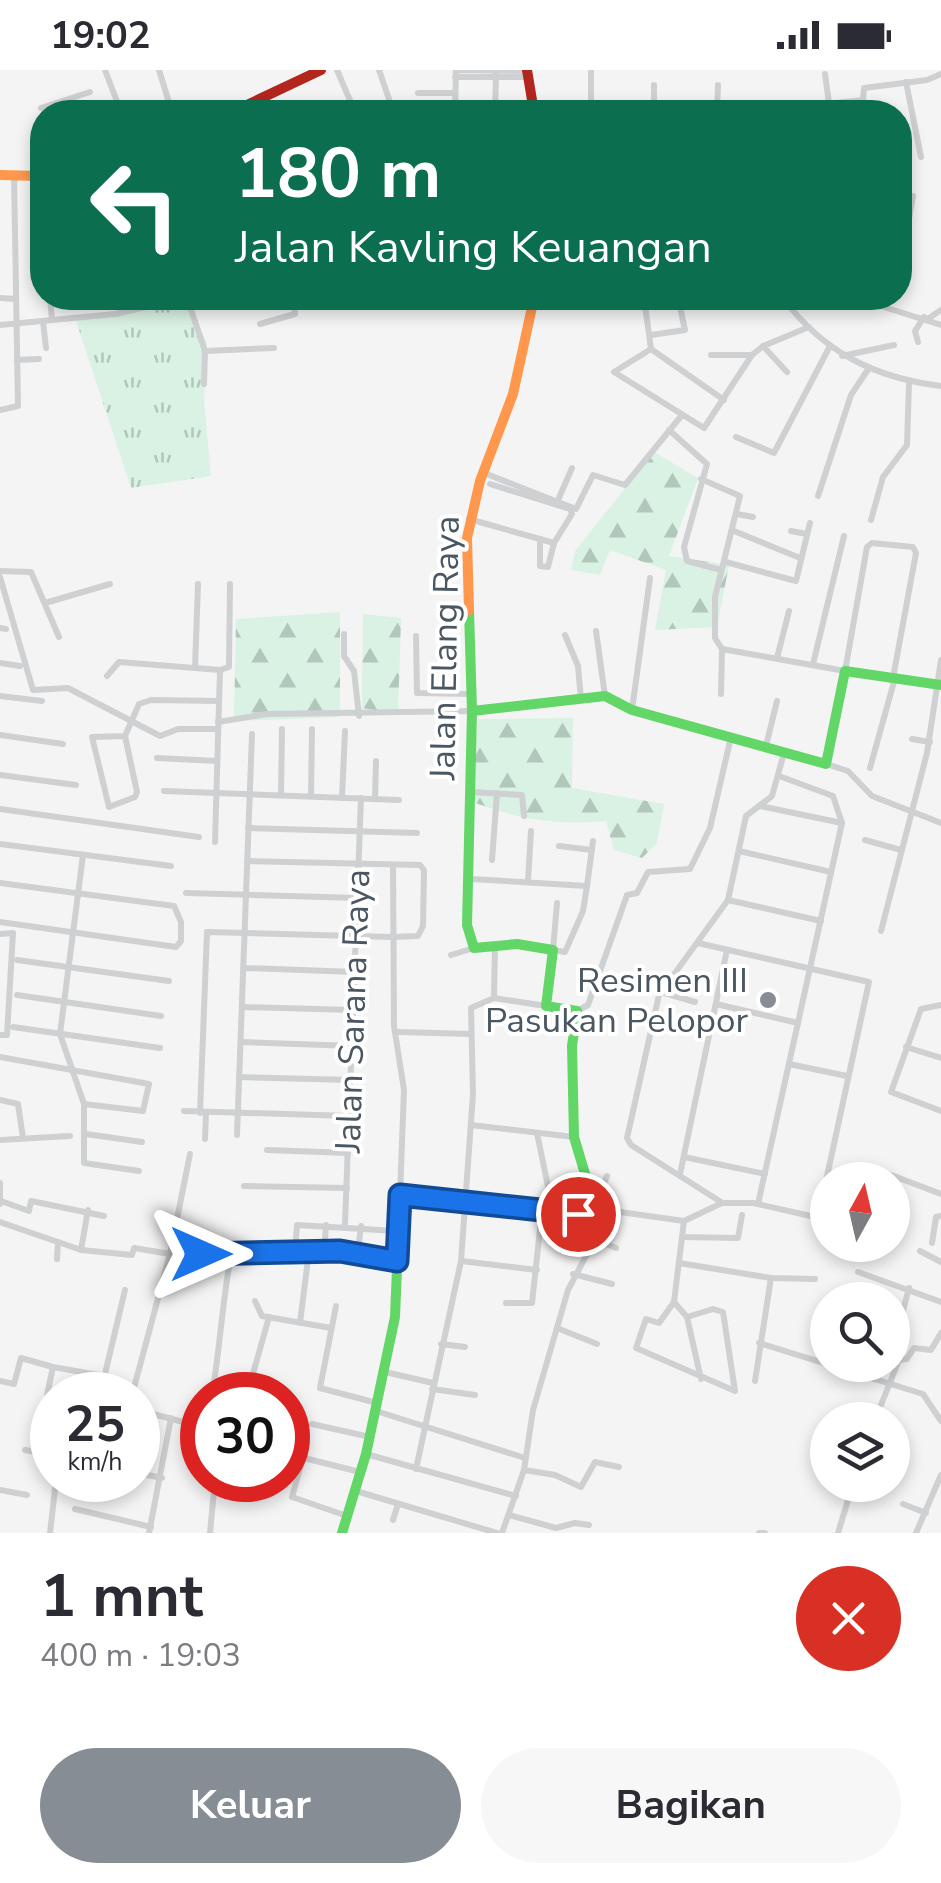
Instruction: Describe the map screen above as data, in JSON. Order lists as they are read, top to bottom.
{
  "streets": {
    "street": ["Jalan Elang Raya", "Jalan Sarana Raya"]
  },
  "places": ["Resimen III Pasukan Pelopor"],
  "north": "top",
  "page": {
    "status": "19:02",
    "turn": ["180 m", "Jalan Kavling Keuangan"],
    "speed": "25 km/h",
    "limit": "30",
    "heading": ["1 mnt", "400 m · 19:03"],
    "buttons": ["Keluar", "Bagikan"]
  }
}
